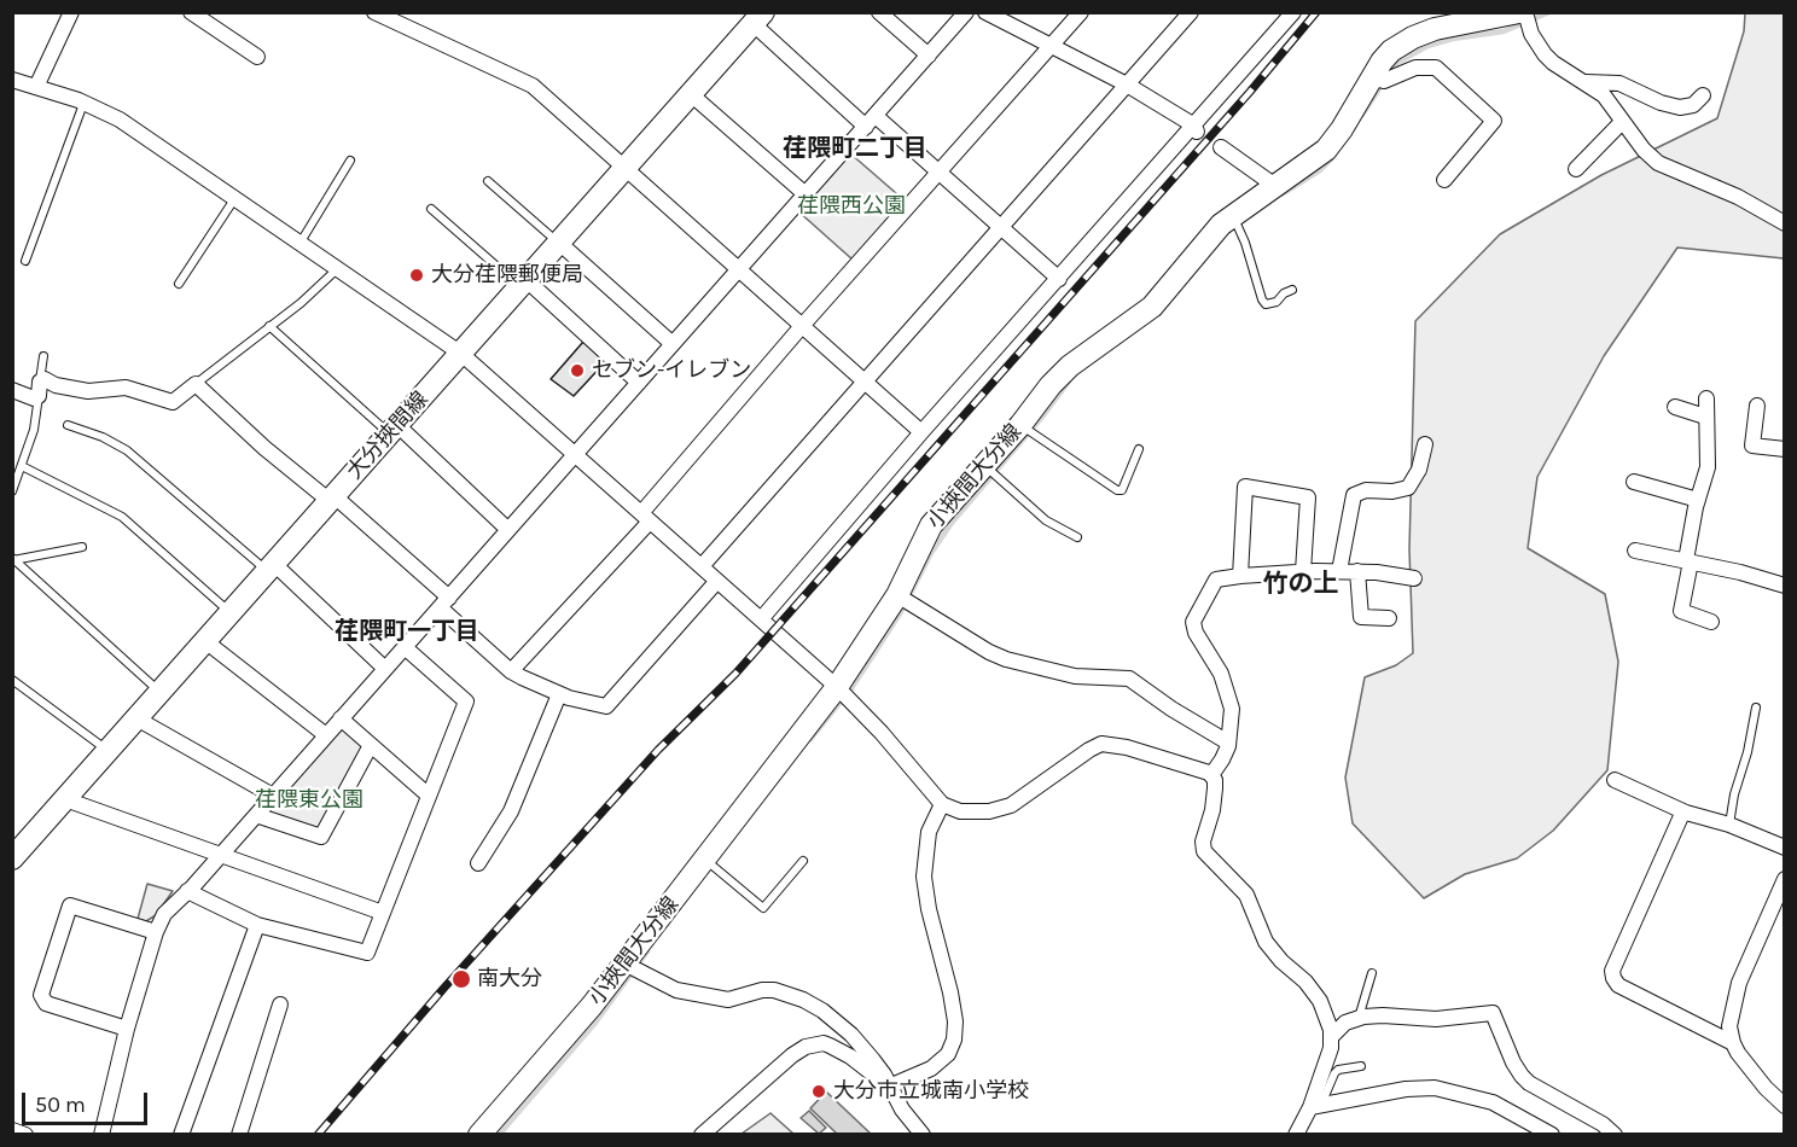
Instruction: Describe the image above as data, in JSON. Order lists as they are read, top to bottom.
{
  "streets": {
    "main road": ["大分挾間線", "小挾間大分線"]
  },
  "districts": ["荏隈町二丁目", "竹の上", "荏隈町一丁目"],
  "parks": ["荏隈西公園", "荏隈東公園"],
  "places": [
    "大分荏隈郵便局",
    "セブン-イレブン",
    "南大分",
    "大分市立城南小学校"
  ],
  "scale_bar": "50 m"
}
